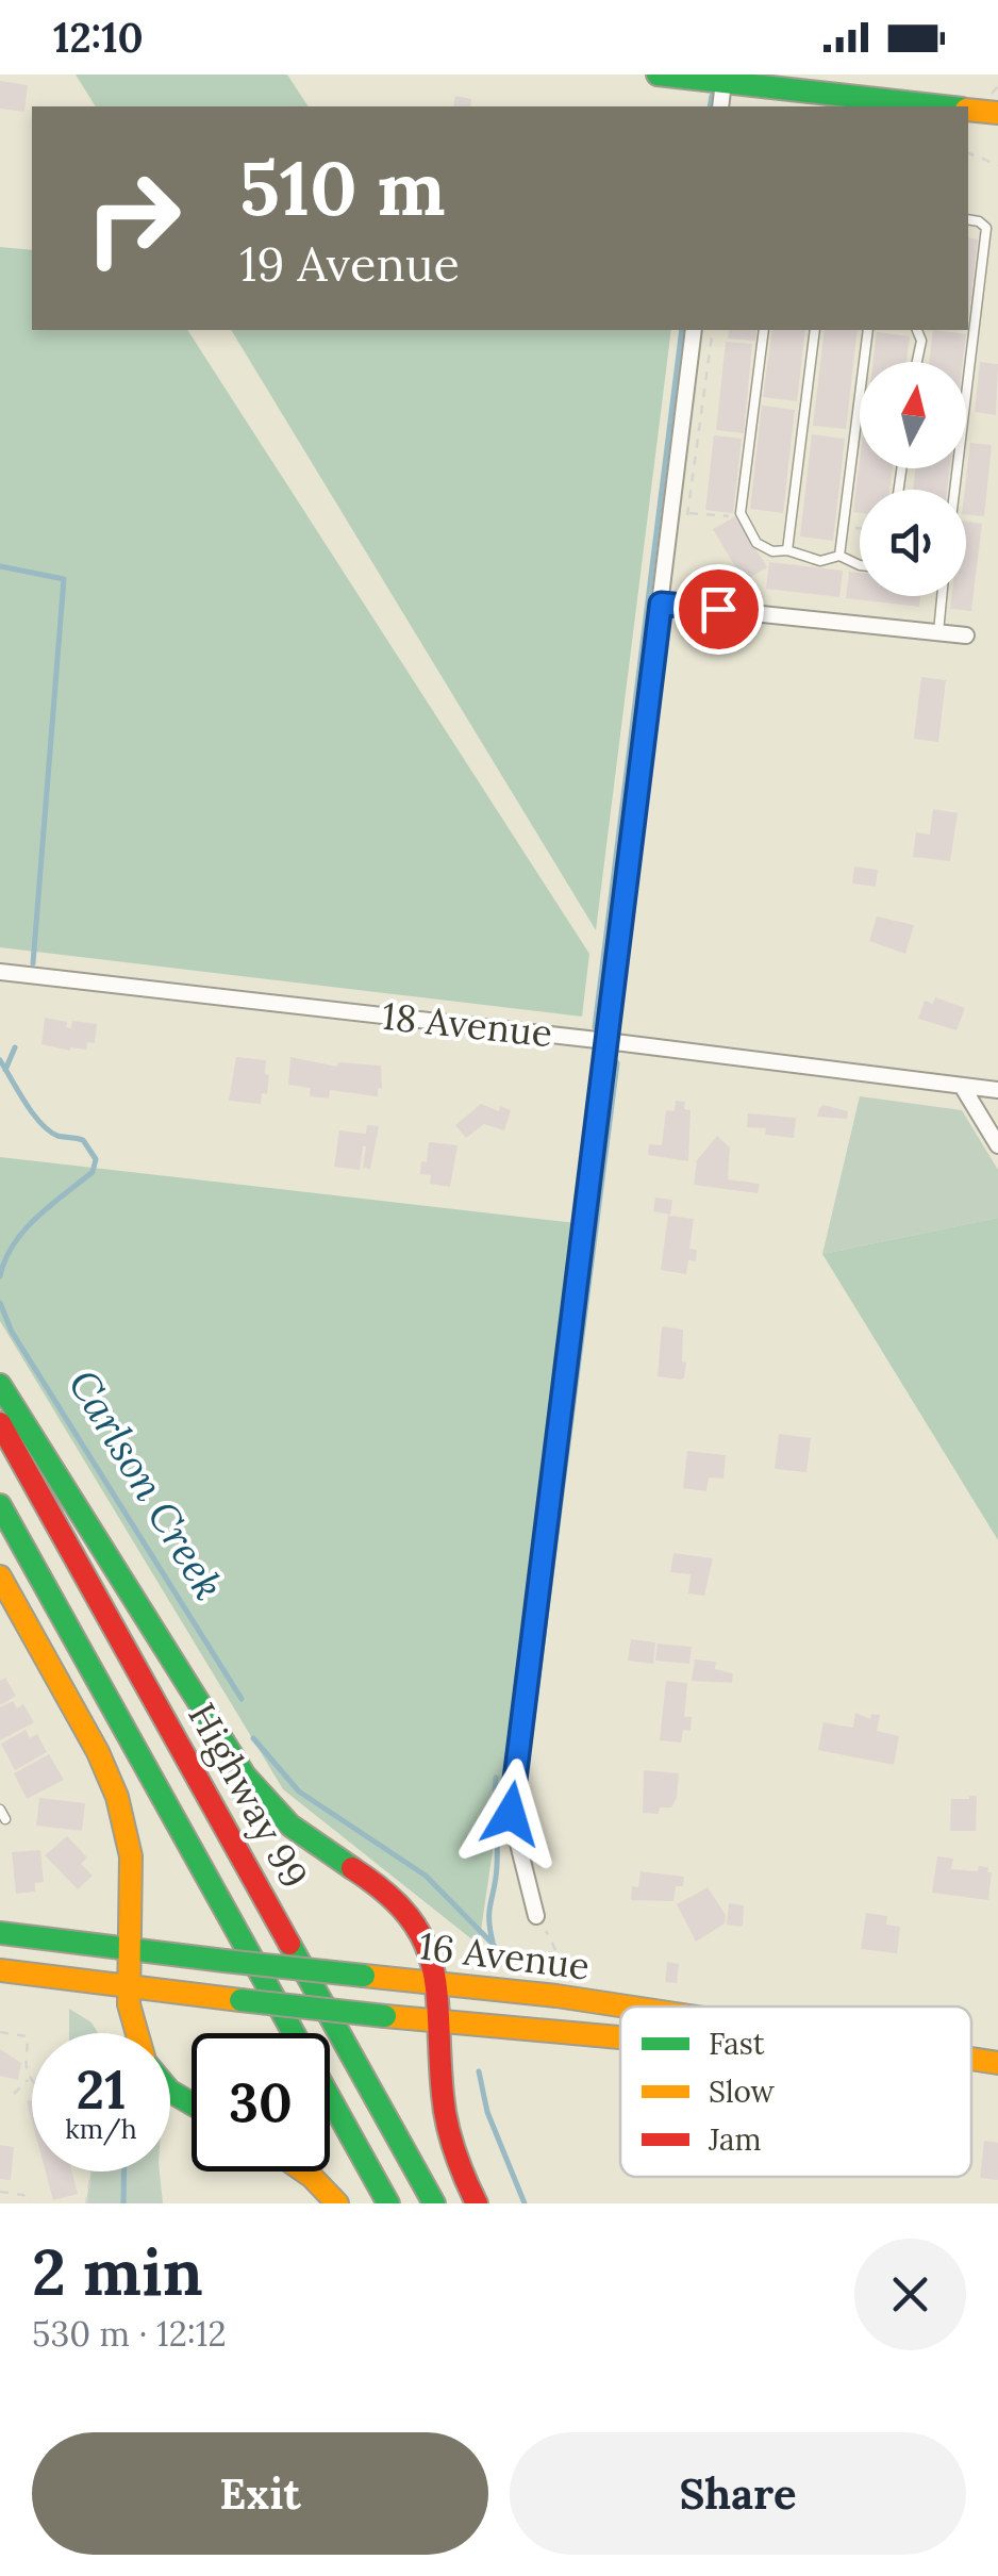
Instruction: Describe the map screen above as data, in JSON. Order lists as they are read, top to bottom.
{
  "streets": {
    "main road": ["Highway 99", "16 Avenue"],
    "street": ["18 Avenue"]
  },
  "water": ["Carlson Creek"],
  "legend": ["Fast", "Slow", "Jam"],
  "north": "top",
  "page": {
    "status": "12:10",
    "turn": ["510 m", "19 Avenue"],
    "speed": "21 km/h",
    "limit": "30",
    "heading": ["2 min", "530 m · 12:12"],
    "buttons": ["Exit", "Share"]
  }
}
